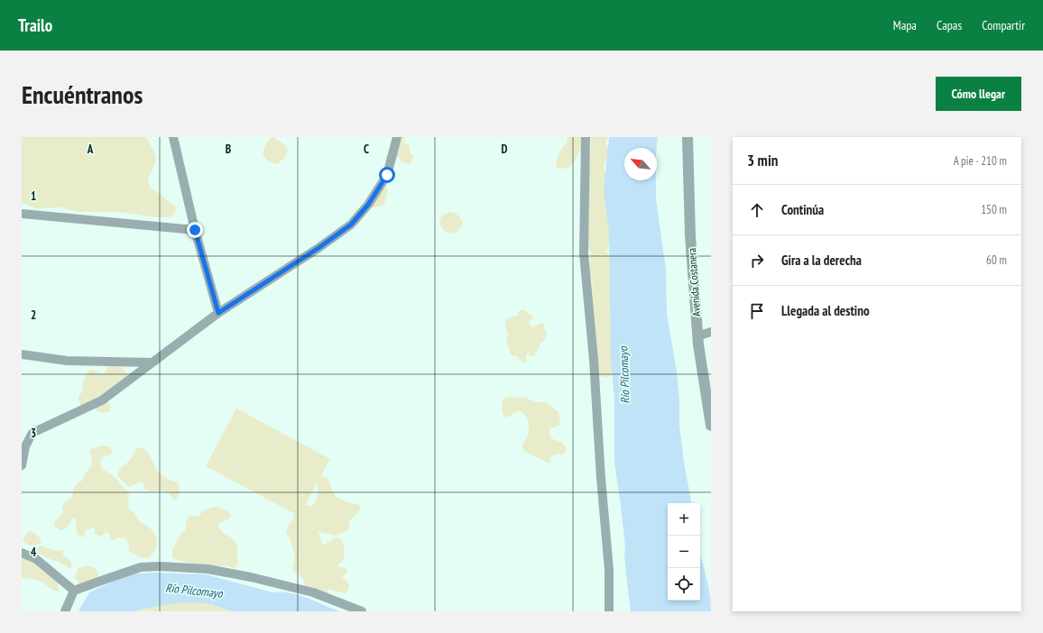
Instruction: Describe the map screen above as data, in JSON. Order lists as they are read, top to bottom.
{
  "streets": {
    "street": ["Avenida Costanera"]
  },
  "water": ["Río Pilcomayo"],
  "north": "top left",
  "page": {
    "header": "Trailo",
    "nav": ["Mapa", "Capas", "Compartir"],
    "buttons": "Cómo llegar",
    "title": "Encuéntranos",
    "heading": ["3 min", "A pie · 210 m"],
    "list": [
      ["Continúa", "150 m"],
      ["Gira a la derecha", "60 m"],
      "Llegada al destino"
    ],
    "map_buttons": ["+", "−"]
  },
  "grid": {
    "columns": [
      "A",
      "B",
      "C",
      "D"
    ],
    "rows": [
      "1",
      "2",
      "3",
      "4"
    ]
  }
}
